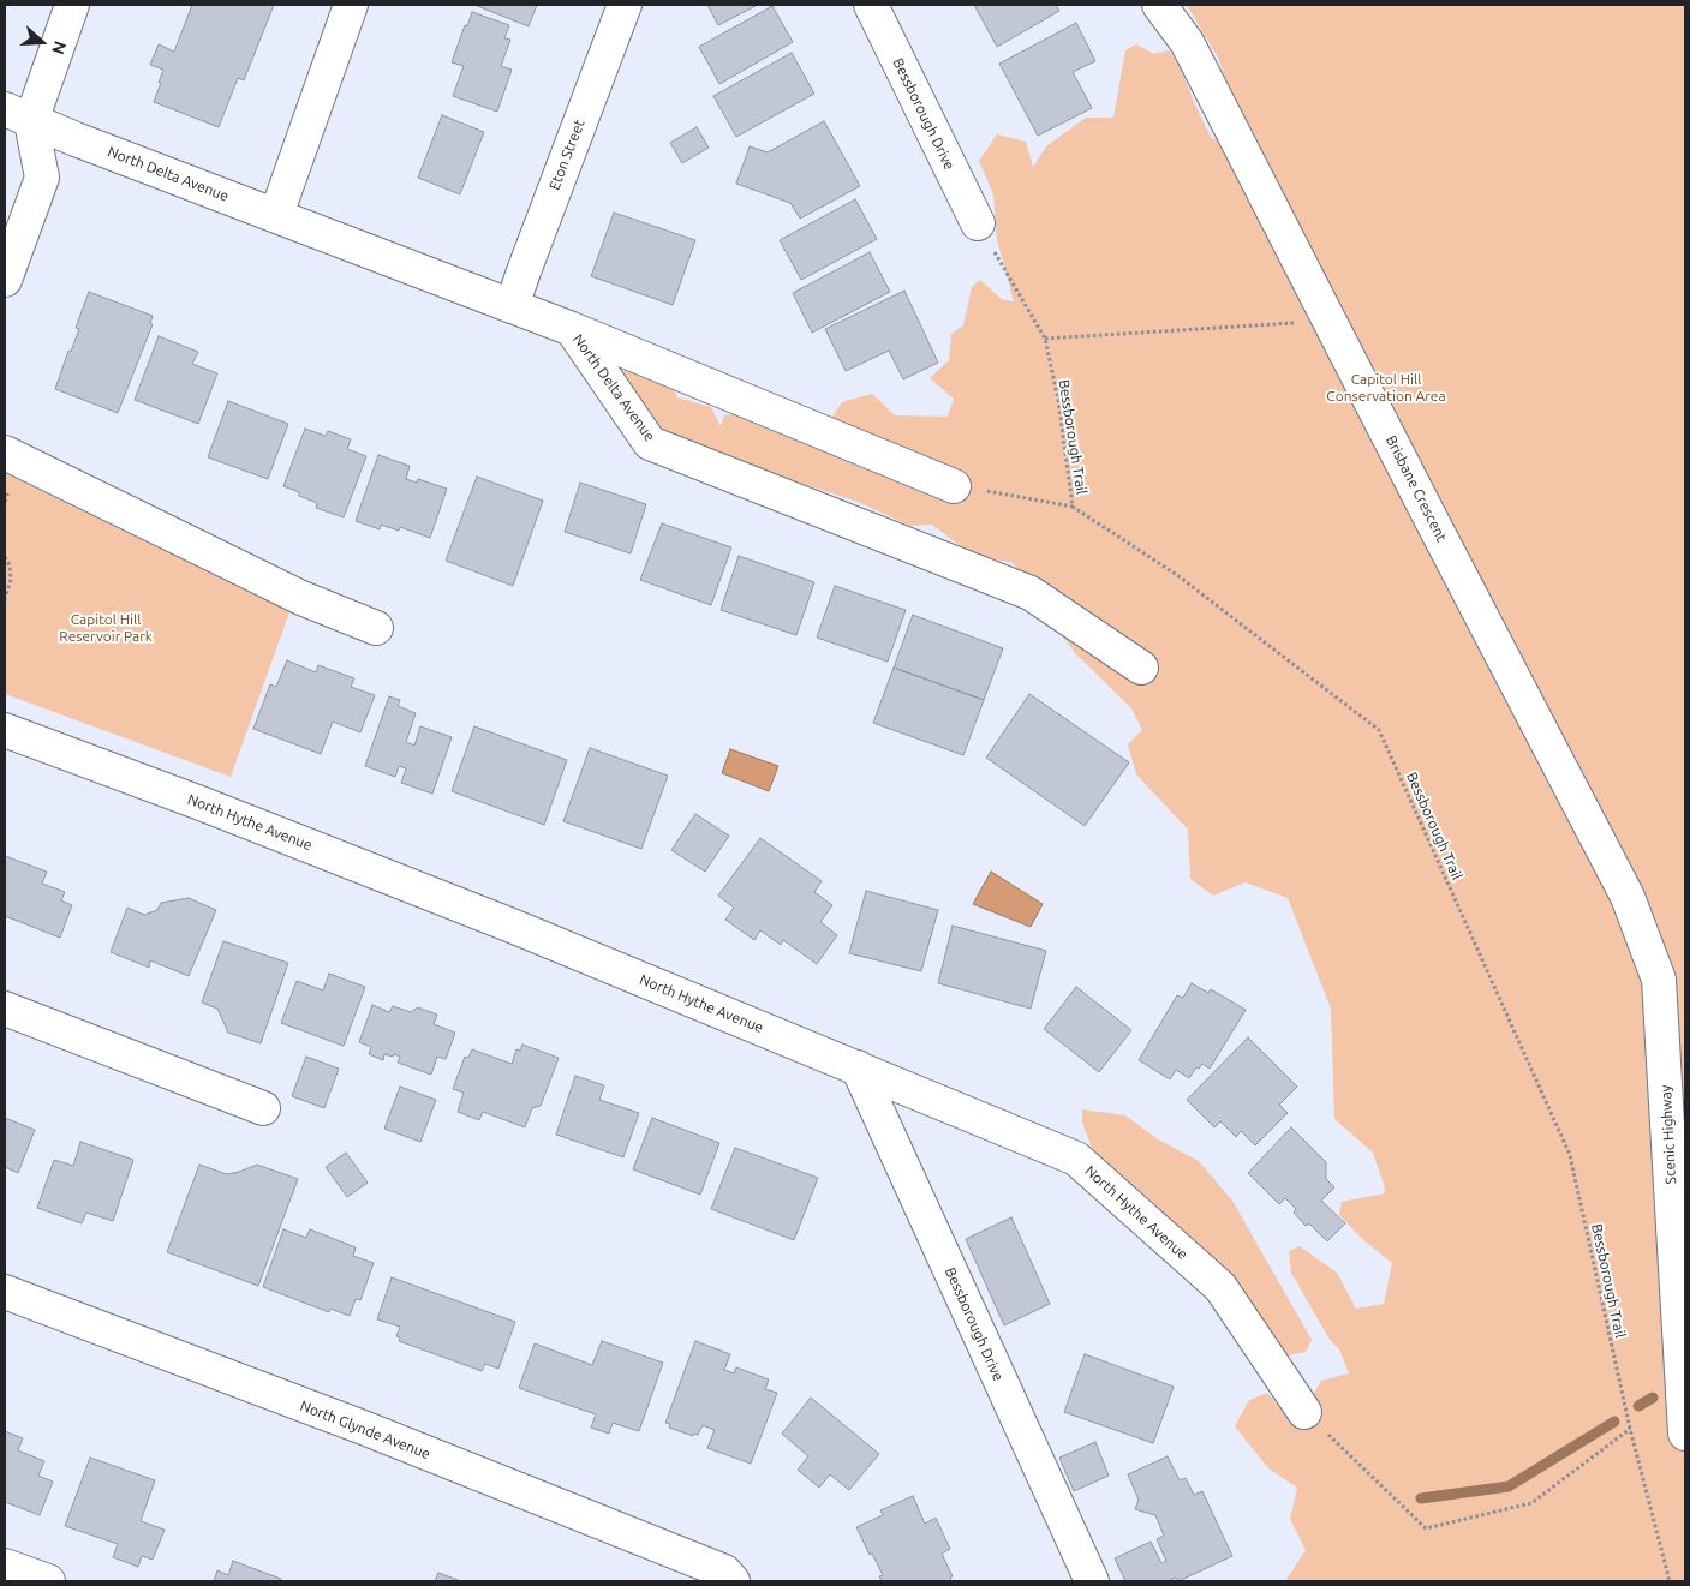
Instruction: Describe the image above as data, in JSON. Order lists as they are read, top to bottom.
{
  "streets": {
    "street": [
      "Bessborough Drive",
      "Eton Street",
      "North Delta Avenue",
      "Brisbane Crescent",
      "North Hythe Avenue",
      "Scenic Highway",
      "North Glynde Avenue"
    ],
    "path": ["Bessborough Trail"]
  },
  "crossings": [
    ["Bessborough Drive", "Bessborough Trail"],
    ["Bessborough Drive", "North Hythe Avenue"],
    ["Eton Street", "North Delta Avenue"],
    ["Brisbane Crescent", "Scenic Highway"]
  ],
  "parks": ["Capitol Hill Conservation Area", "Capitol Hill Reservoir Park"],
  "north": "right"
}
